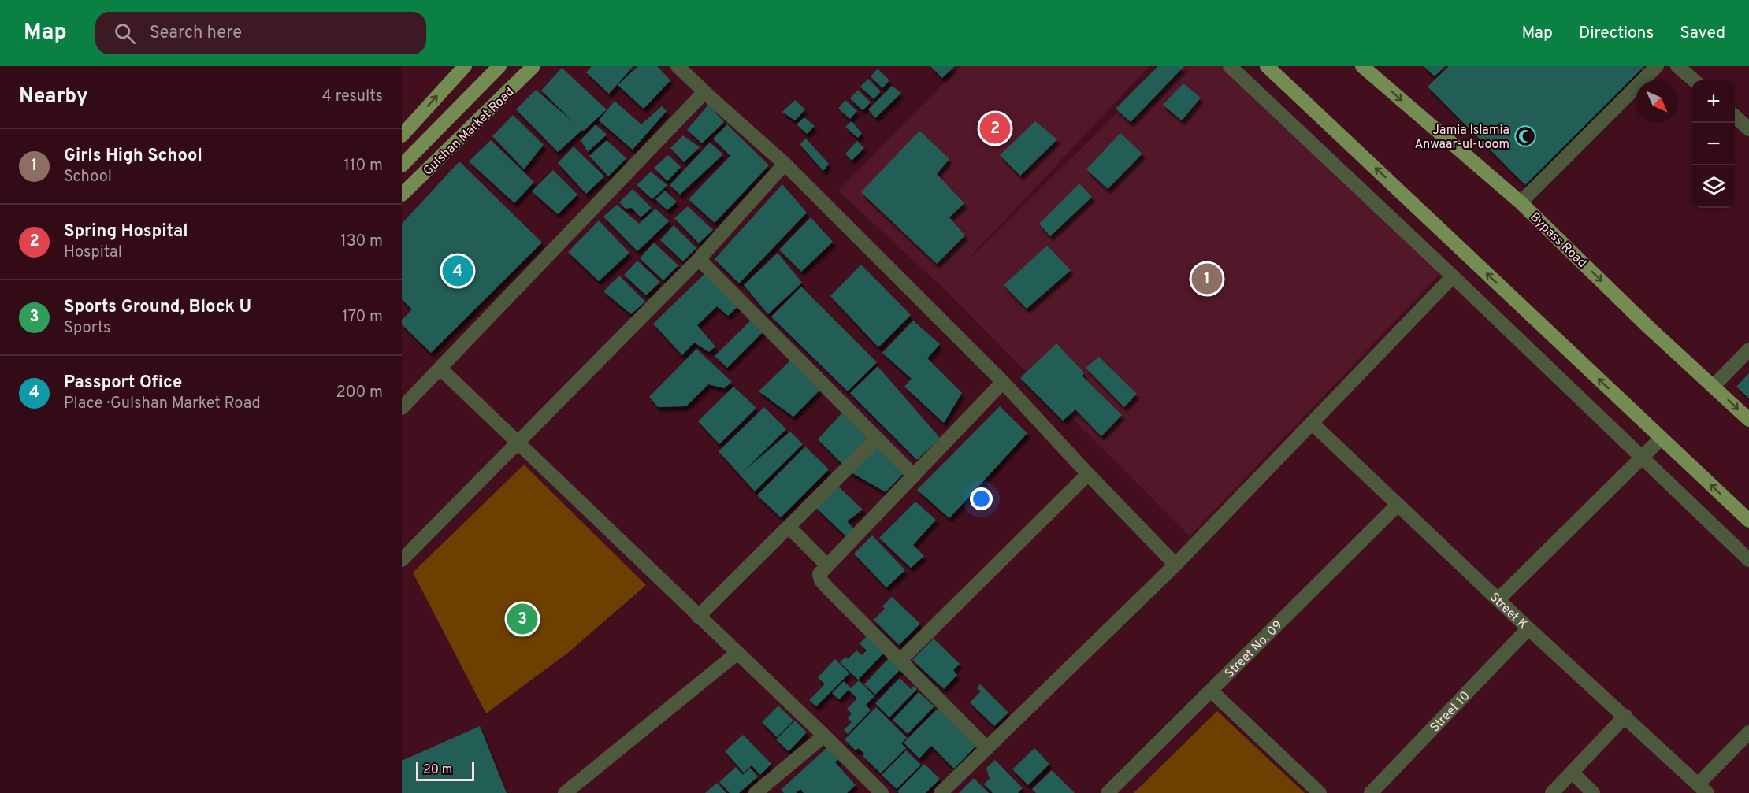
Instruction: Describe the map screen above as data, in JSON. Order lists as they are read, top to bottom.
{
  "streets": {
    "main road": ["Gulshan Market Road", "Bypass Road"],
    "street": ["Street K", "Street No. 09", "Street 10"]
  },
  "crossings": [
    ["Street K", "Street No. 09"],
    ["Street K", "Street 10"]
  ],
  "places": {
    "mosque": ["Jamia Islamia Anwaar-ul-uoom"]
  },
  "scale_bar": "20 m",
  "north": "bottom right",
  "page": {
    "header": "Map",
    "search": "Search here",
    "nav": ["Map", "Directions", "Saved"],
    "heading": ["Nearby", "4 results"],
    "map_buttons": ["+", "−"],
    "pins": [
      "2",
      "4",
      "1",
      "3"
    ],
    "list": [
      {
        "mark": "1",
        "name": "Girls High School",
        "note": "School",
        "value": "110 m"
      },
      {
        "mark": "2",
        "name": "Spring Hospital",
        "note": "Hospital",
        "value": "130 m"
      },
      {
        "mark": "3",
        "name": "Sports Ground, Block U",
        "note": "Sports",
        "value": "170 m"
      },
      {
        "mark": "4",
        "name": "Passport Ofice",
        "note": "Place · Gulshan Market Road",
        "value": "200 m"
      }
    ],
    "scale": "20 m"
  }
}
